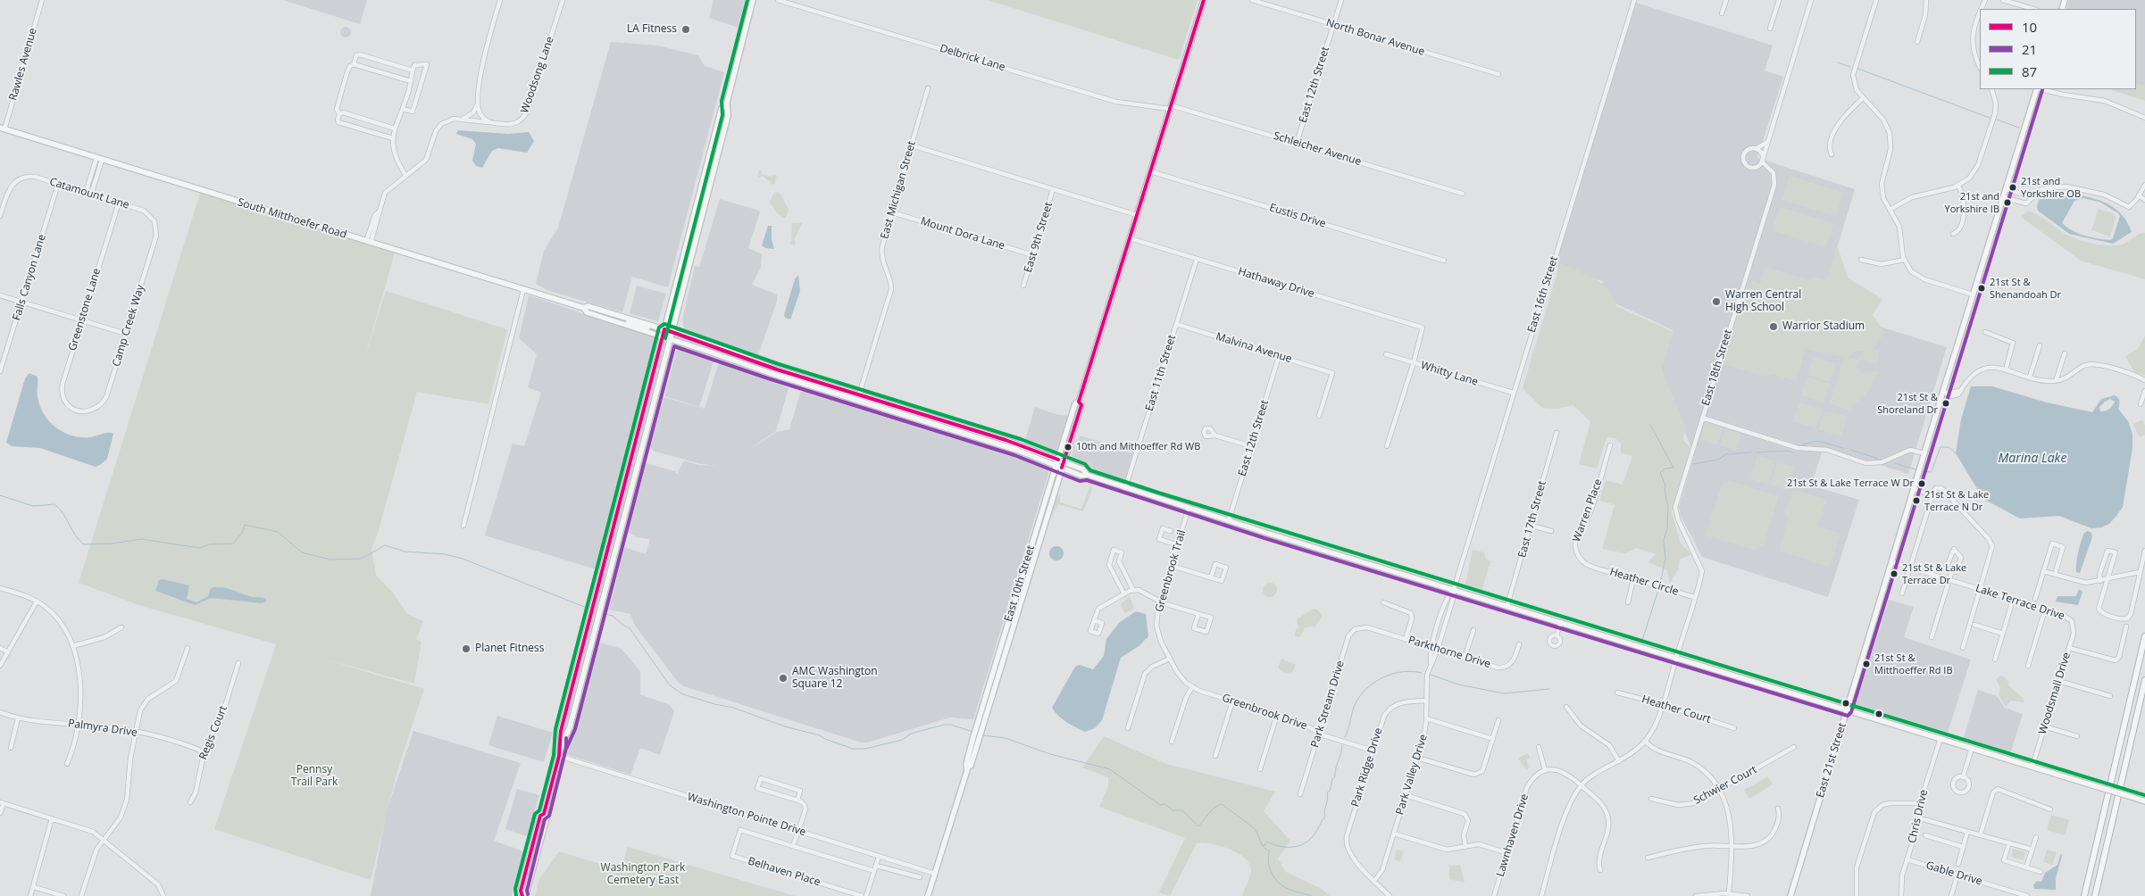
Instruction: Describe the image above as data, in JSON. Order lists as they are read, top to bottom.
{
  "streets": {
    "main road": ["South Mitthoefer Road", "East 10th Street", "East 21st Street"],
    "street": [
      "North Bonar Avenue",
      "Delbrick Lane",
      "Rawles Avenue",
      "Woodsong Lane",
      "East 12th Street",
      "Schleicher Avenue",
      "East Michigan Street",
      "Catamount Lane",
      "Eustis Drive",
      "Mount Dora Lane",
      "East 9th Street",
      "Falls Canyon Lane",
      "Hathaway Drive",
      "East 16th Street",
      "Greenstone Lane",
      "Camp Creek Way",
      "Malvina Avenue",
      "East 18th Street",
      "East 11th Street",
      "Whitty Lane",
      "Warren Place",
      "East 17th Street",
      "Greenbrook Trail",
      "Heather Circle",
      "Lake Terrace Drive",
      "Parkthorne Drive",
      "Woodsmall Drive",
      "Park Stream Drive",
      "Heather Court",
      "Greenbrook Drive",
      "Palmyra Drive",
      "Regis Court",
      "Park Ridge Drive",
      "Park Valley Drive",
      "Schwier Court",
      "Washington Pointe Drive",
      "Chris Drive",
      "Lawnhaven Drive",
      "Belhaven Place",
      "Gable Drive"
    ]
  },
  "crossings": [
    ["North Bonar Avenue", "East 12th Street"],
    ["Delbrick Lane", "Schleicher Avenue"],
    ["Delbrick Lane", "East 10th Street"],
    ["Rawles Avenue", "South Mitthoefer Road"],
    ["East 12th Street", "Schleicher Avenue"],
    ["East 12th Street", "Malvina Avenue"],
    ["Schleicher Avenue", "East 10th Street"],
    ["East Michigan Street", "Mount Dora Lane"],
    ["Catamount Lane", "Falls Canyon Lane"],
    ["Catamount Lane", "Greenstone Lane"],
    ["Catamount Lane", "Camp Creek Way"],
    ["Eustis Drive", "East 10th Street"],
    ["Mount Dora Lane", "East 9th Street"],
    ["Hathaway Drive", "East 11th Street"],
    ["Hathaway Drive", "Whitty Lane"],
    ["Hathaway Drive", "East 10th Street"],
    ["East 16th Street", "Whitty Lane"],
    ["East 16th Street", "Park Valley Drive"],
    ["Greenstone Lane", "Camp Creek Way"],
    ["Malvina Avenue", "East 11th Street"],
    ["East 18th Street", "Heather Circle"],
    ["Warren Place", "Heather Circle"],
    ["Greenbrook Trail", "Greenbrook Drive"],
    ["East 10th Street", "Washington Pointe Drive"],
    ["Lake Terrace Drive", "Woodsmall Drive"],
    ["Lake Terrace Drive", "East 21st Street"],
    ["Parkthorne Drive", "Park Stream Drive"],
    ["Parkthorne Drive", "Park Valley Drive"],
    ["Park Stream Drive", "Greenbrook Drive"],
    ["Greenbrook Drive", "Park Ridge Drive"],
    ["Palmyra Drive", "Regis Court"],
    ["Park Ridge Drive", "Park Valley Drive"],
    ["Chris Drive", "Gable Drive"]
  ],
  "water": ["Marina Lake"],
  "parks": ["Pennsy Trail Park", "Washington Park Cemetery East"],
  "places": [
    "LA Fitness",
    "21st and Yorkshire OB",
    "21st and Yorkshire IB",
    "21st St & Shenandoah Dr",
    "Warren Central High School",
    "Warrior Stadium",
    "21st St & Shoreland Dr",
    "10th and Mithoeffer Rd WB",
    "21st St & Lake Terrace W Dr",
    "21st St & Lake Terrace N Dr",
    "21st St & Lake Terrace Dr",
    "Planet Fitness",
    "21st St & Mitthoeffer Rd IB",
    "AMC Washington Square 12"
  ],
  "lines": ["transit line 10", "transit line 87", "transit line 21"],
  "legend": ["10", "21", "87"]
}
